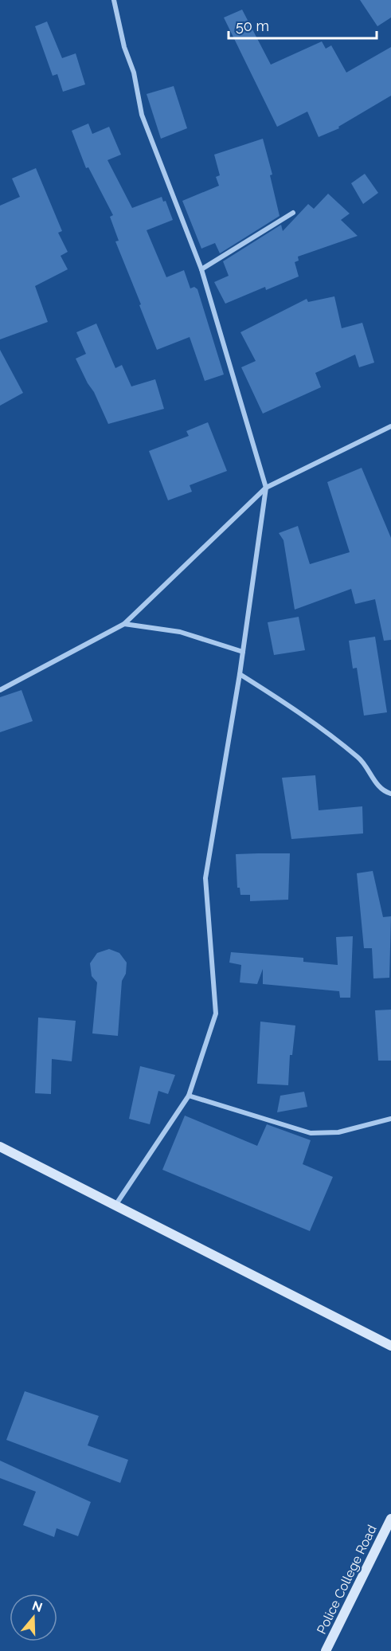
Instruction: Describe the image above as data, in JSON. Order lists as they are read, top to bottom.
{
  "streets": {
    "street": ["Police College Road"]
  },
  "scale_bar": "50 m",
  "north": "top"
}
